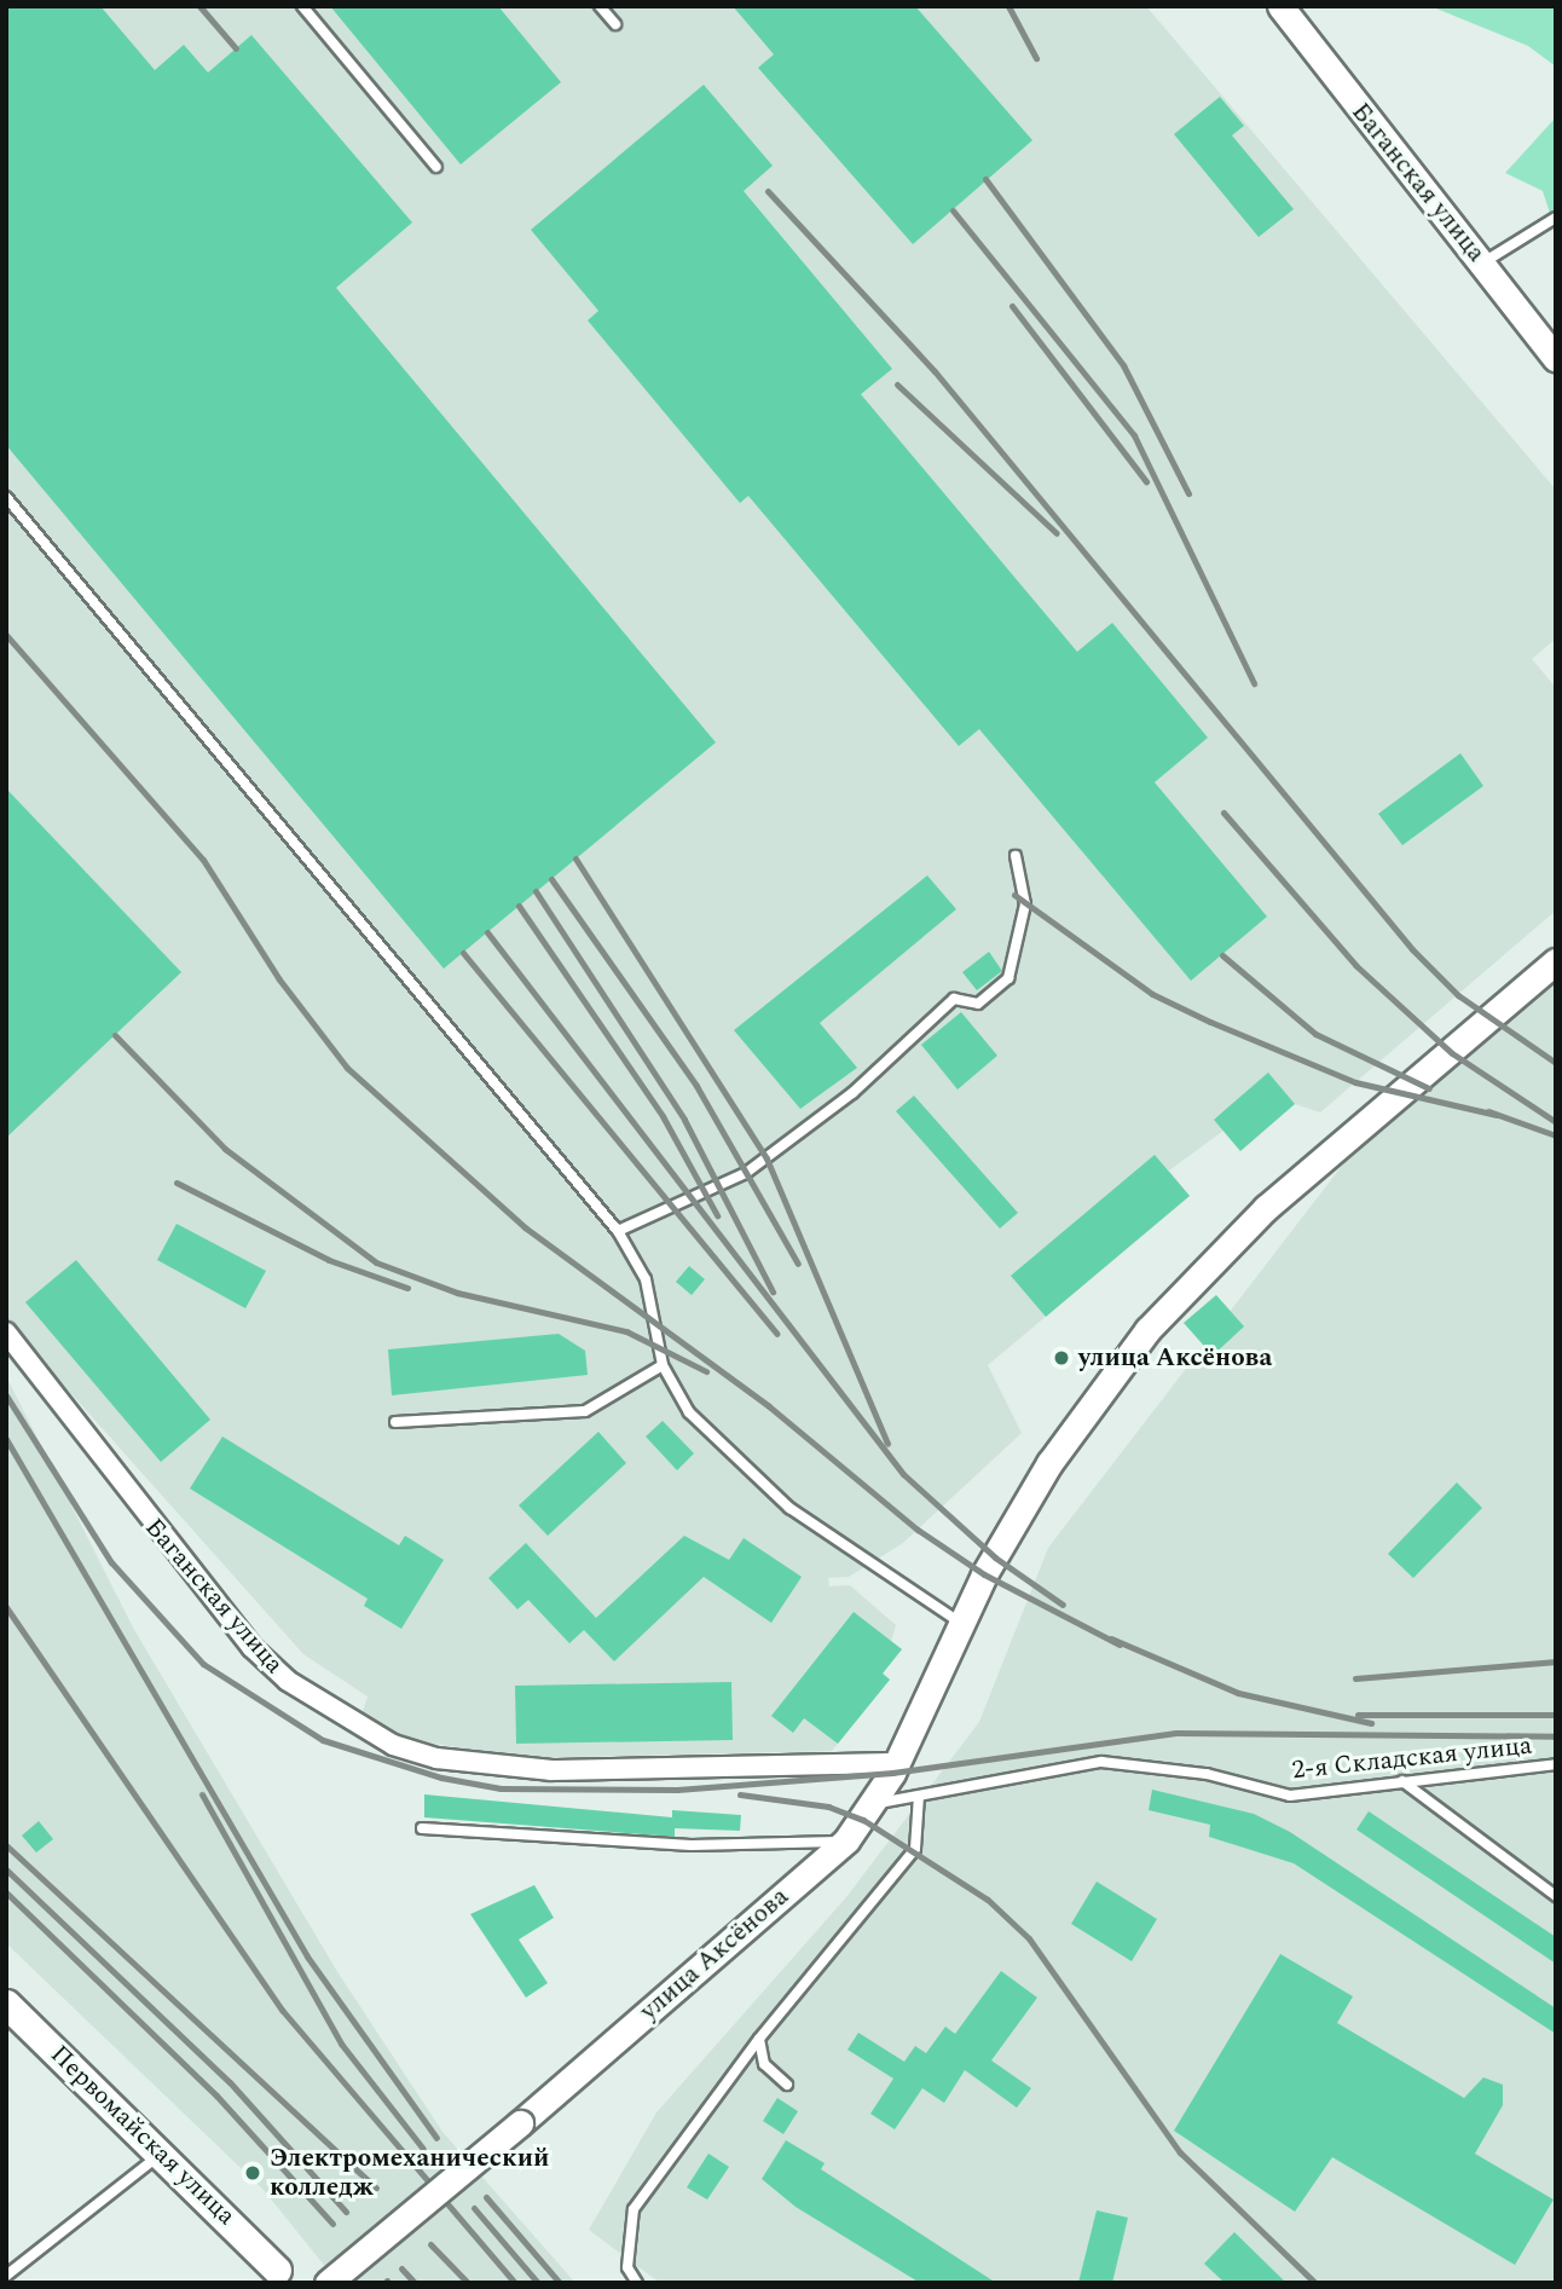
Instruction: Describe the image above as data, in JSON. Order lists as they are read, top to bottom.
{
  "streets": {
    "main road": ["Первомайская улица"],
    "street": ["Баганская улица", "улица Аксёнова"],
    "lane": ["2-я Складская улица"]
  },
  "crossings": [
    ["Баганская улица", "улица Аксёнова"],
    ["2-я Складская улица", "улица Аксёнова"]
  ],
  "places": ["улица Аксёнова", "Электромеханический колледж"]
}
